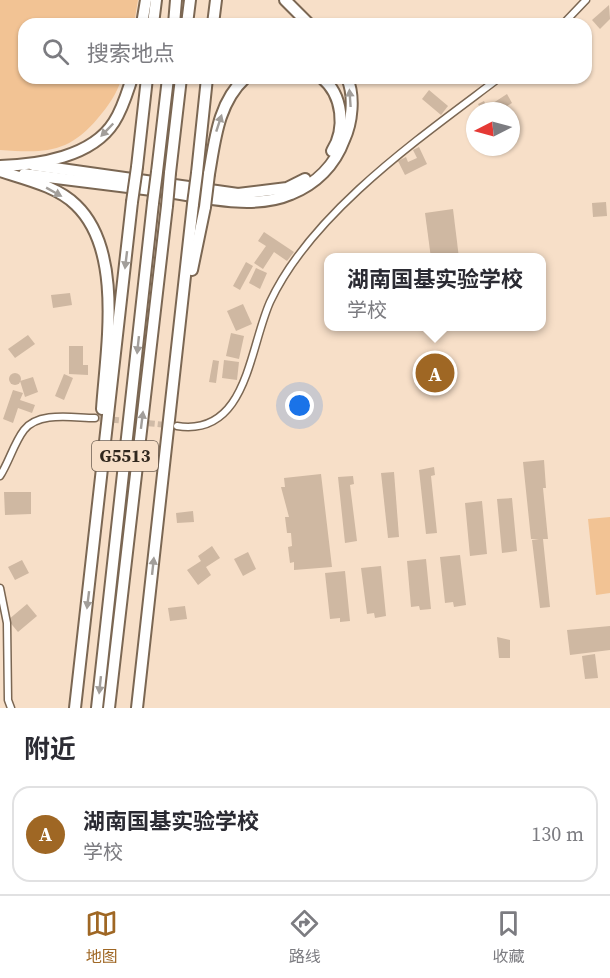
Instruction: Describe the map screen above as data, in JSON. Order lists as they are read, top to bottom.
{
  "streets": {
    "highway": ["G5513"]
  },
  "north": "left",
  "page": {
    "search": "搜索地点",
    "popup": ["湖南国基实验学校", "学校"],
    "pins": "A",
    "heading": "附近",
    "list": [
      {
        "mark": "A",
        "name": "湖南国基实验学校",
        "note": "学校",
        "value": "130 m"
      }
    ],
    "nav": ["地图", "路线", "收藏"]
  }
}
